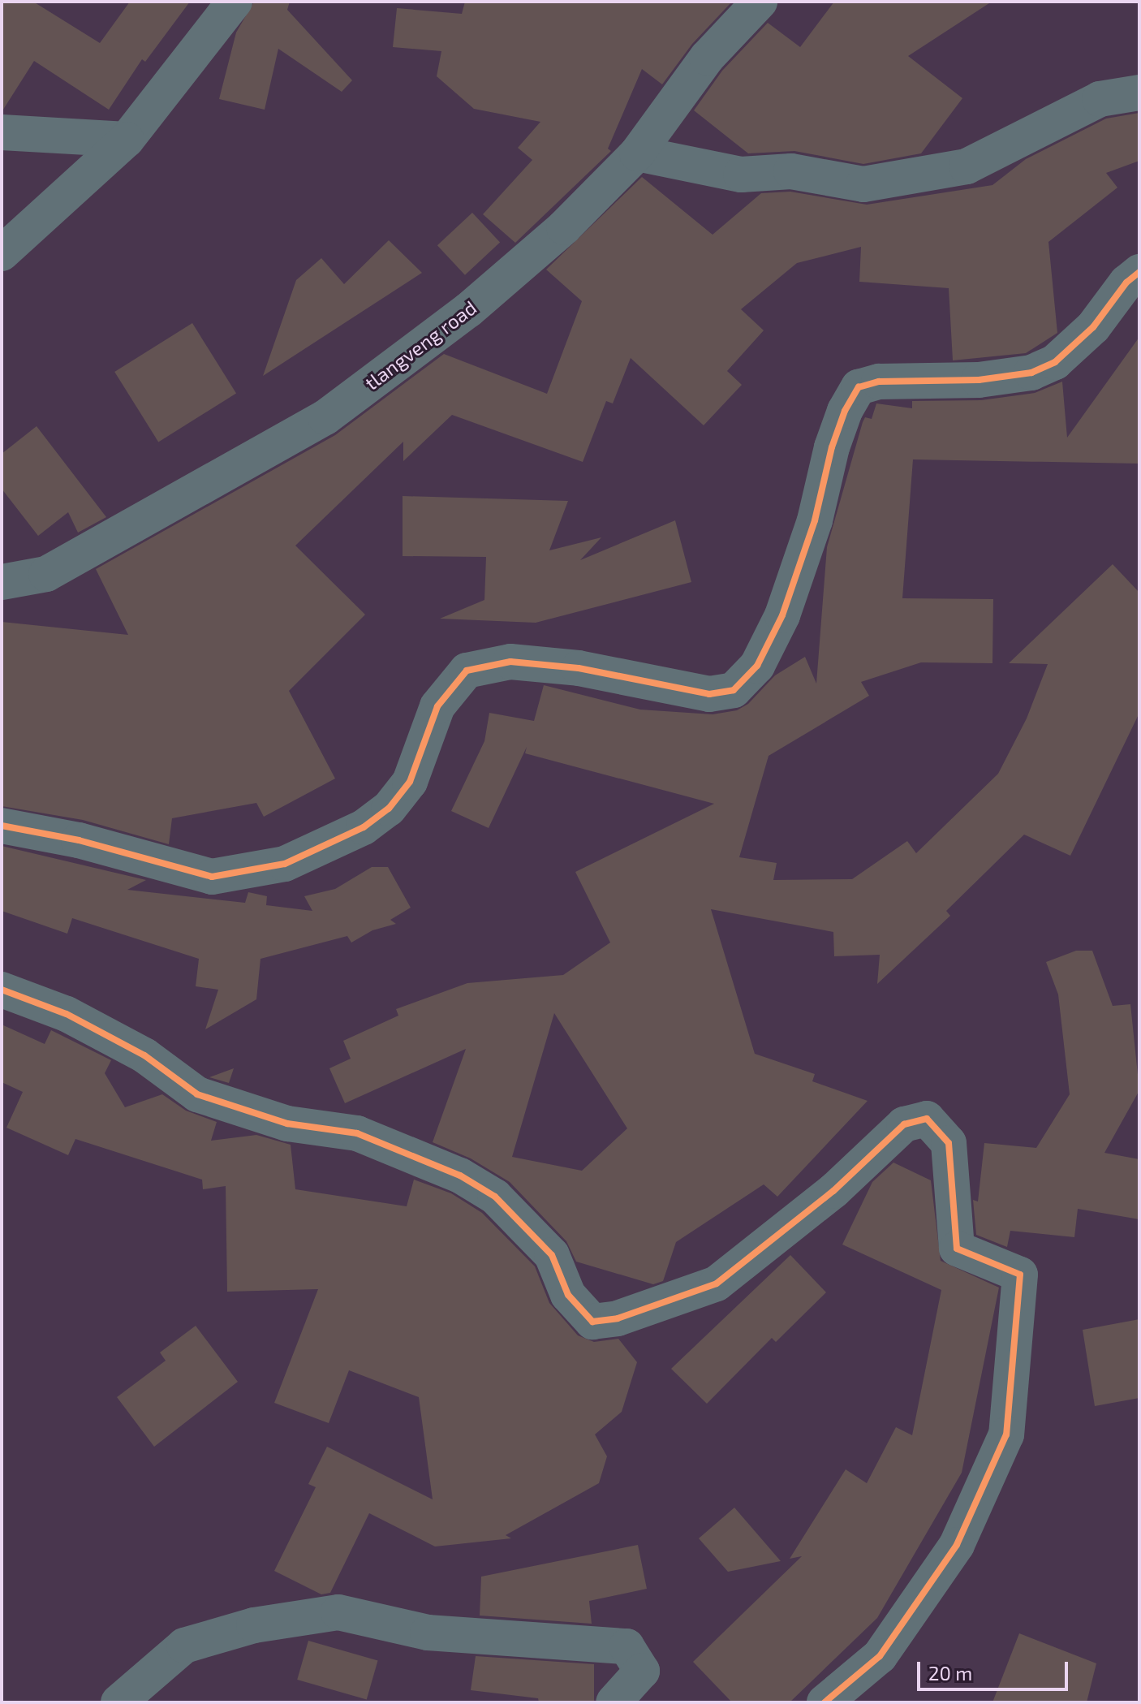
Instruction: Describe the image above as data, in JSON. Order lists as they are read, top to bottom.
{
  "streets": {
    "street": ["tlangveng road"]
  },
  "scale_bar": "20 m"
}
